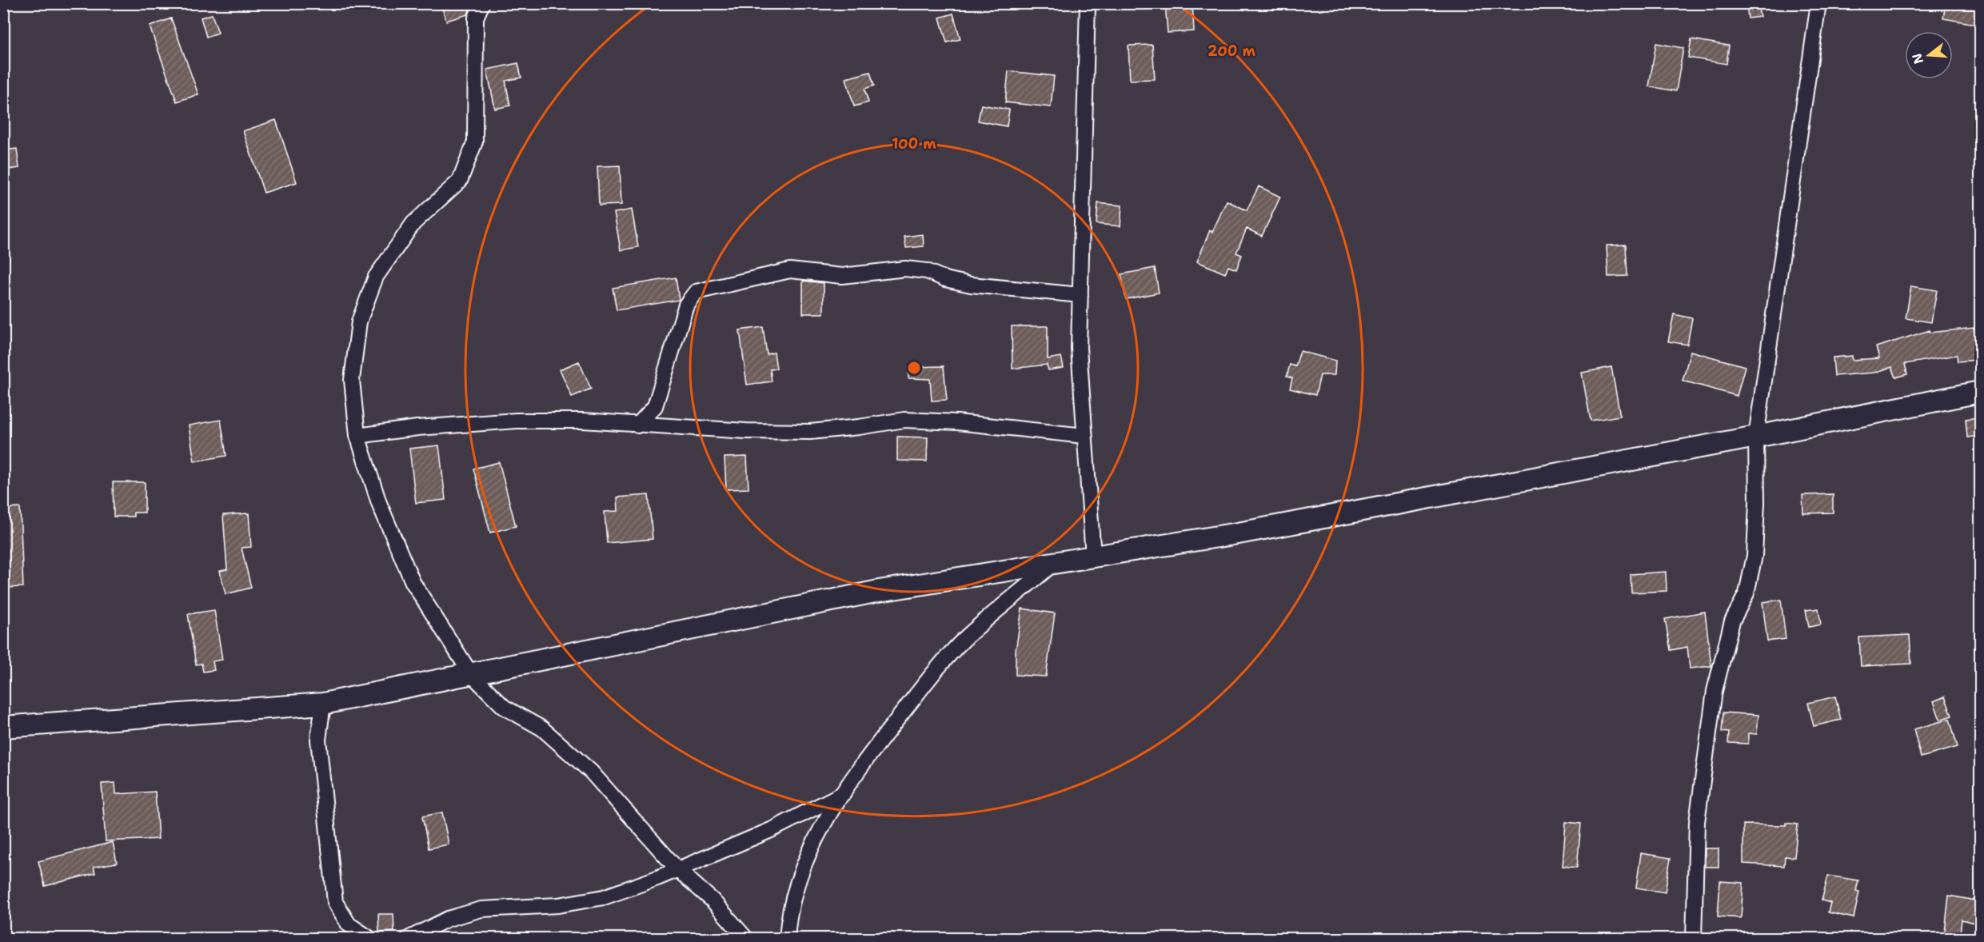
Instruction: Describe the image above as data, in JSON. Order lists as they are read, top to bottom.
{
  "north": "left",
  "rings": ["200 m", "100 m"]
}
